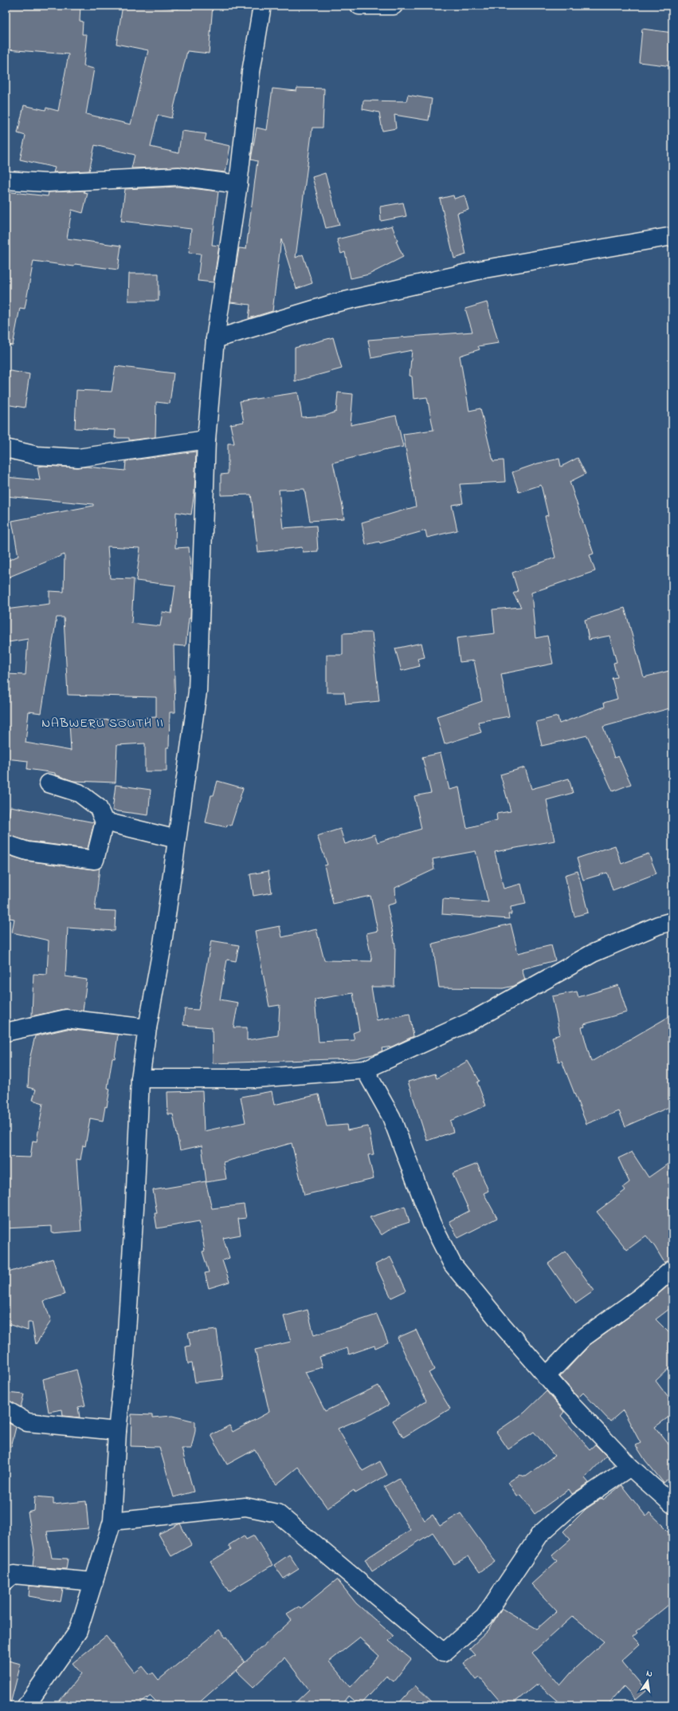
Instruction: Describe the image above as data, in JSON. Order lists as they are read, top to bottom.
{
  "districts": ["NABWERU SOUTH II"],
  "north": "top"
}
